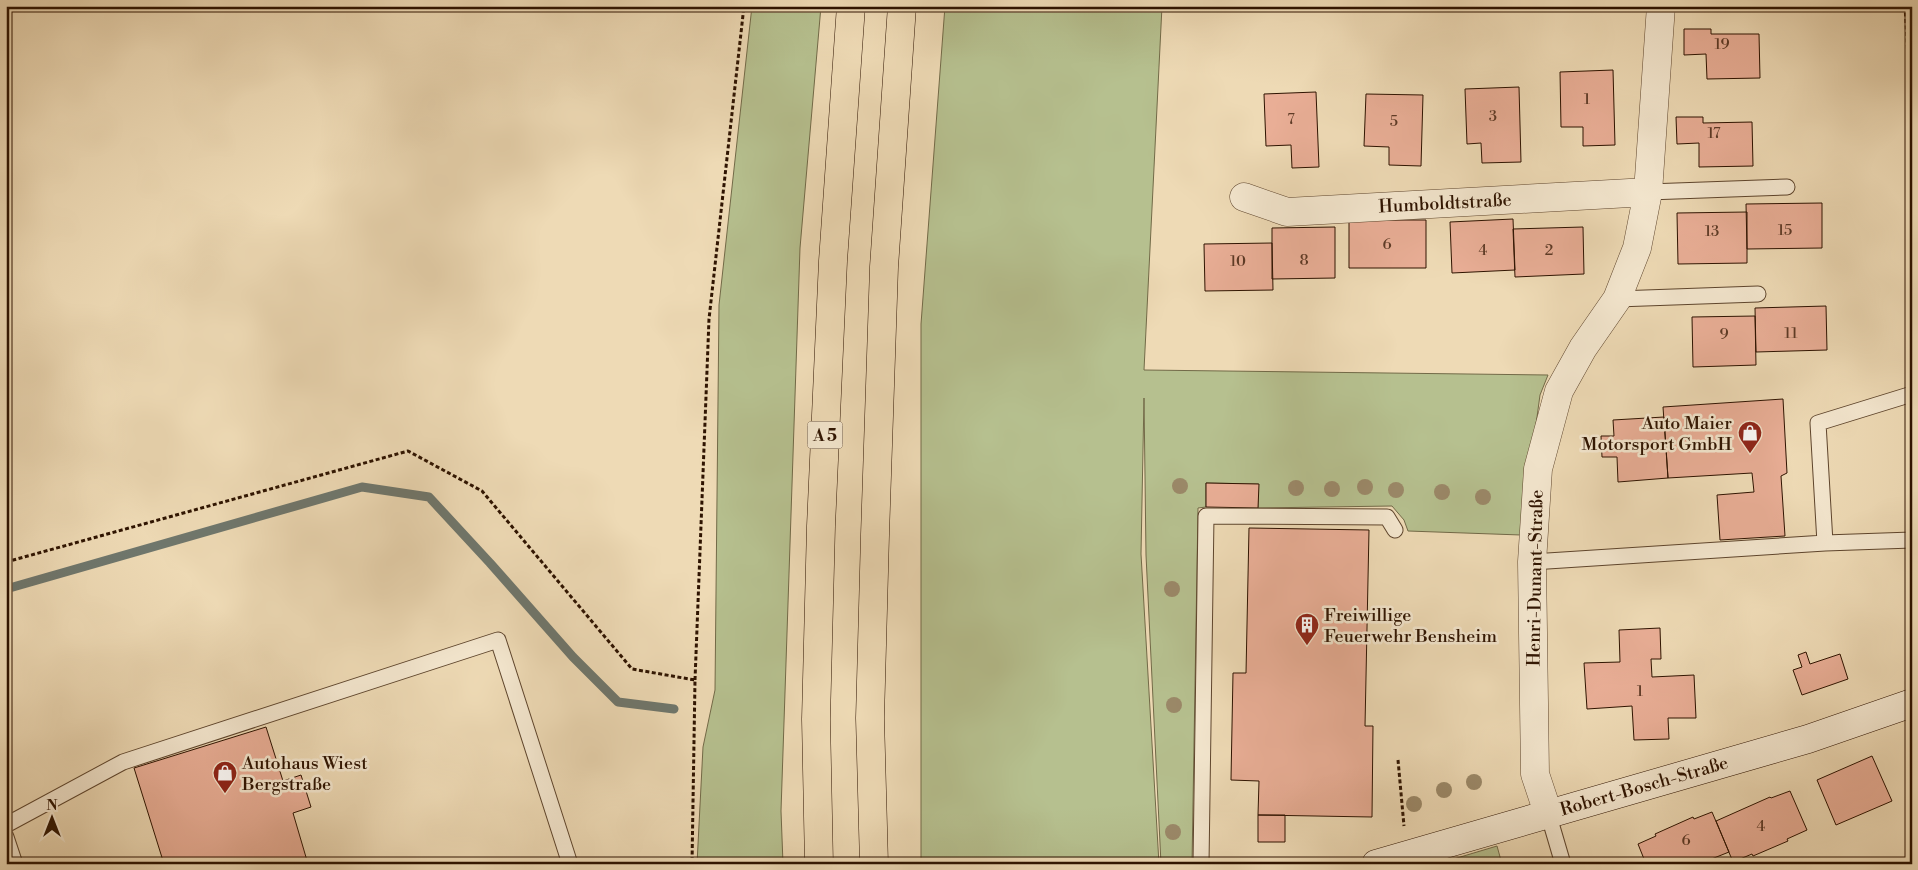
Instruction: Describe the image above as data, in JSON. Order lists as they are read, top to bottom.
{
  "streets": {
    "highway": ["A 5"],
    "street": ["Humboldtstraße", "Henri-Dunant-Straße", "Robert-Bosch-Straße"]
  },
  "crossings": [
    ["Humboldtstraße", "Henri-Dunant-Straße"],
    ["Henri-Dunant-Straße", "Robert-Bosch-Straße"]
  ],
  "places": {
    "shop": ["Auto Maier Motorsport GmbH", "Autohaus Wiest Bergstraße"],
    "building": ["Freiwillige Feuerwehr Bensheim"]
  },
  "house_numbers": [
    "19",
    "1",
    "3",
    "7",
    "5",
    "17",
    "15",
    "13",
    "6",
    "4",
    "2",
    "8",
    "10",
    "11",
    "9",
    "1",
    "4",
    "6"
  ],
  "north": "top"
}
